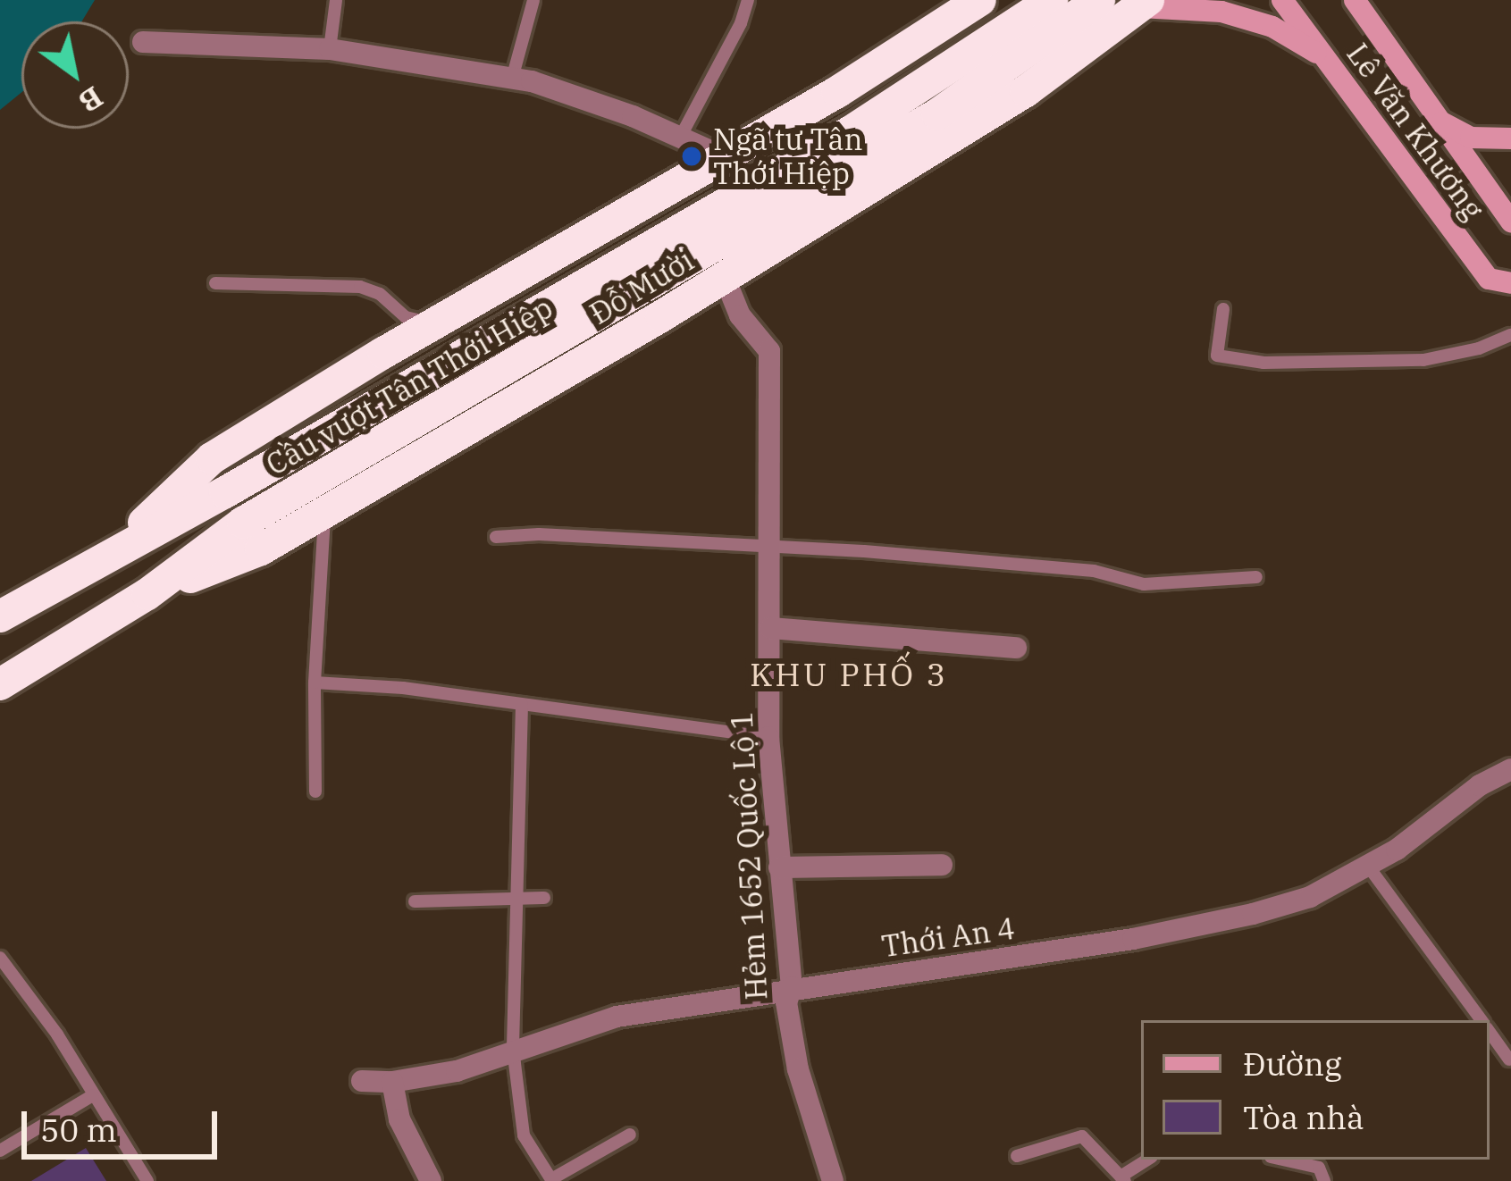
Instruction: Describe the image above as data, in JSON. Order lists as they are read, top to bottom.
{
  "streets": {
    "highway": ["Đỗ Mười", "Cầu vượt Tân Thới Hiệp"],
    "main road": ["Lê Văn Khương"],
    "street": ["Hẻm 1652 Quốc Lộ 1", "Thới An 4"]
  },
  "crossings": [
    ["Đỗ Mười", "Cầu vượt Tân Thới Hiệp"],
    ["Đỗ Mười", "Hẻm 1652 Quốc Lộ 1"],
    ["Hẻm 1652 Quốc Lộ 1", "Thới An 4"]
  ],
  "districts": ["KHU PHỐ 3"],
  "places": ["Ngã tư Tân Thới Hiệp"],
  "legend": ["Đường", "Tòa nhà"],
  "scale_bar": "50 m",
  "north": "bottom right"
}
